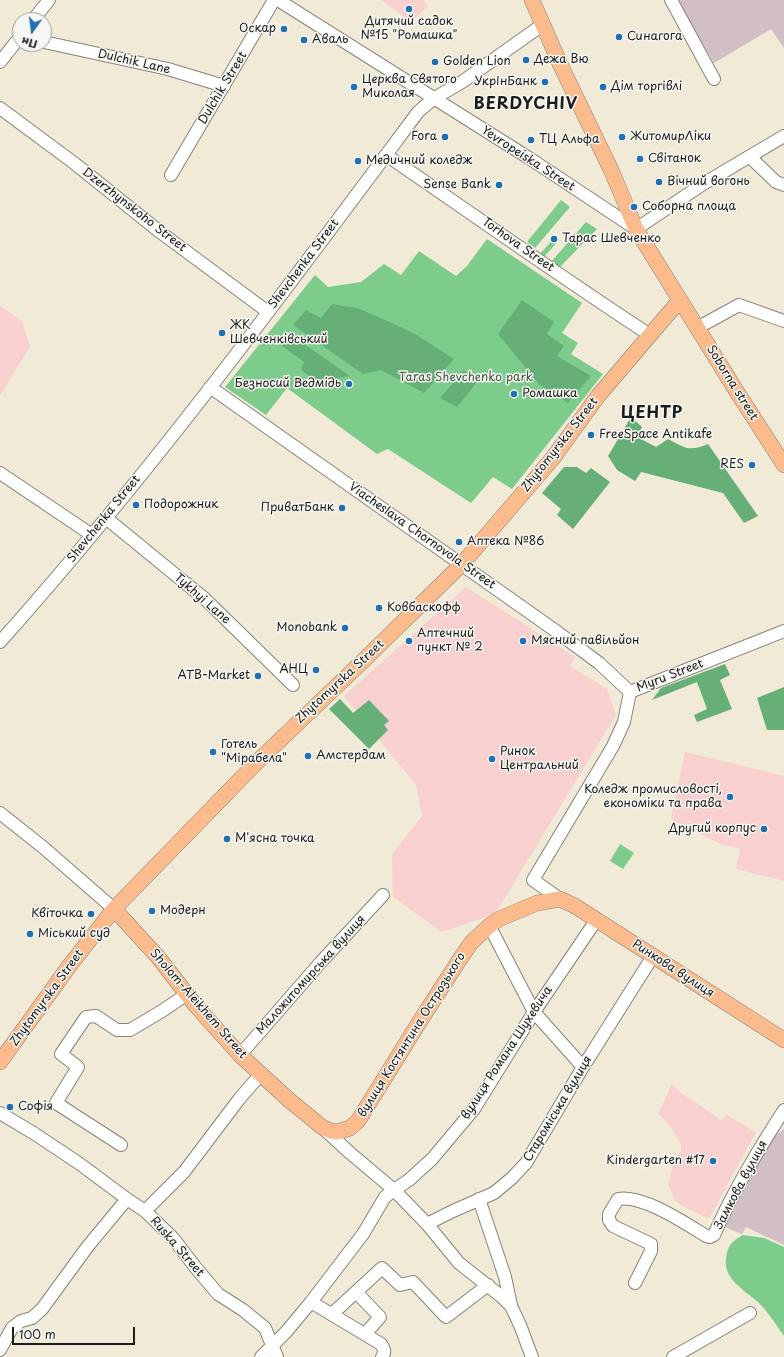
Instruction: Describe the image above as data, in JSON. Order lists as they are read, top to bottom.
{
  "streets": {
    "main road": [
      "Soborna street",
      "Zhytomyrska Street",
      "Ринкова вулиця",
      "Sholom-Aleikhem Street",
      "вулиця Костянтина Острозького"
    ],
    "street": [
      "Dulchik Lane",
      "Dulchik Street",
      "Yevropeiska Street",
      "Dzerzhynskoho Street",
      "Torhova Street",
      "Shevchenka Street",
      "Viacheslava Chornovola Street",
      "Tykhyi Lane",
      "Myru Street",
      "Маложитомирська вулиця",
      "вулиця Романа Шухевича",
      "Староміська вулиця",
      "Замкова вулиця",
      "Ruska Street"
    ]
  },
  "crossings": [
    ["Dulchik Lane", "Dulchik Street"],
    ["Yevropeiska Street", "Shevchenka Street"],
    ["Dzerzhynskoho Street", "Shevchenka Street"],
    ["Torhova Street", "Shevchenka Street"],
    ["Torhova Street", "Zhytomyrska Street"],
    ["Shevchenka Street", "Viacheslava Chornovola Street"],
    ["Shevchenka Street", "Tykhyi Lane"],
    ["Soborna street", "Zhytomyrska Street"],
    ["Zhytomyrska Street", "Viacheslava Chornovola Street"],
    ["Zhytomyrska Street", "Sholom-Aleikhem Street"],
    ["Viacheslava Chornovola Street", "Myru Street"],
    ["Myru Street", "Ринкова вулиця"],
    ["Myru Street", "вулиця Костянтина Острозького"],
    ["Ринкова вулиця", "вулиця Костянтина Острозького"],
    ["Ринкова вулиця", "вулиця Романа Шухевича"],
    ["Ринкова вулиця", "Староміська вулиця"],
    ["Маложитомирська вулиця", "Sholom-Aleikhem Street"],
    ["Sholom-Aleikhem Street", "вулиця Костянтина Острозького"],
    ["вулиця Романа Шухевича", "Ruska Street"]
  ],
  "districts": ["BERDYCHIV", "ЦЕНТР"],
  "parks": ["Taras Shevchenko park"],
  "places": [
    "Дитячий садок №15 \"Ромашка\"",
    "Оскар",
    "Синагога",
    "Аваль",
    "Дежа Вю",
    "Golden Lion",
    "УкрІнБанк",
    "Церква Святого Миколая",
    "Дім торгівлі",
    "Fora",
    "ЖитомирЛіки",
    "ТЦ Альфа",
    "Світанок",
    "Медичний коледж",
    "Вічний вогонь",
    "Sense Bank",
    "Соборна площа",
    "Тарас Шевченко",
    "ЖК Шевченківський",
    "Безносий Ведмідь",
    "Ромашка",
    "FreeSpace Antikafe",
    "RES",
    "Подорожник",
    "ПриватБанк",
    "Аптека №86",
    "Ковбаскофф",
    "Monobank",
    "Аптечний пункт № 2",
    "Мясний павільйон",
    "АНЦ",
    "ATB-Market",
    "Готель \"Мірабела\"",
    "Амстердам",
    "Ринок Центральний",
    "Коледж промисловості, економіки та права",
    "Другий корпус",
    "М'ясна точка",
    "Модерн",
    "Квіточка",
    "Міський суд",
    "Софія",
    "Kindergarten #17"
  ],
  "scale_bar": "100 m",
  "north": "bottom"
}
